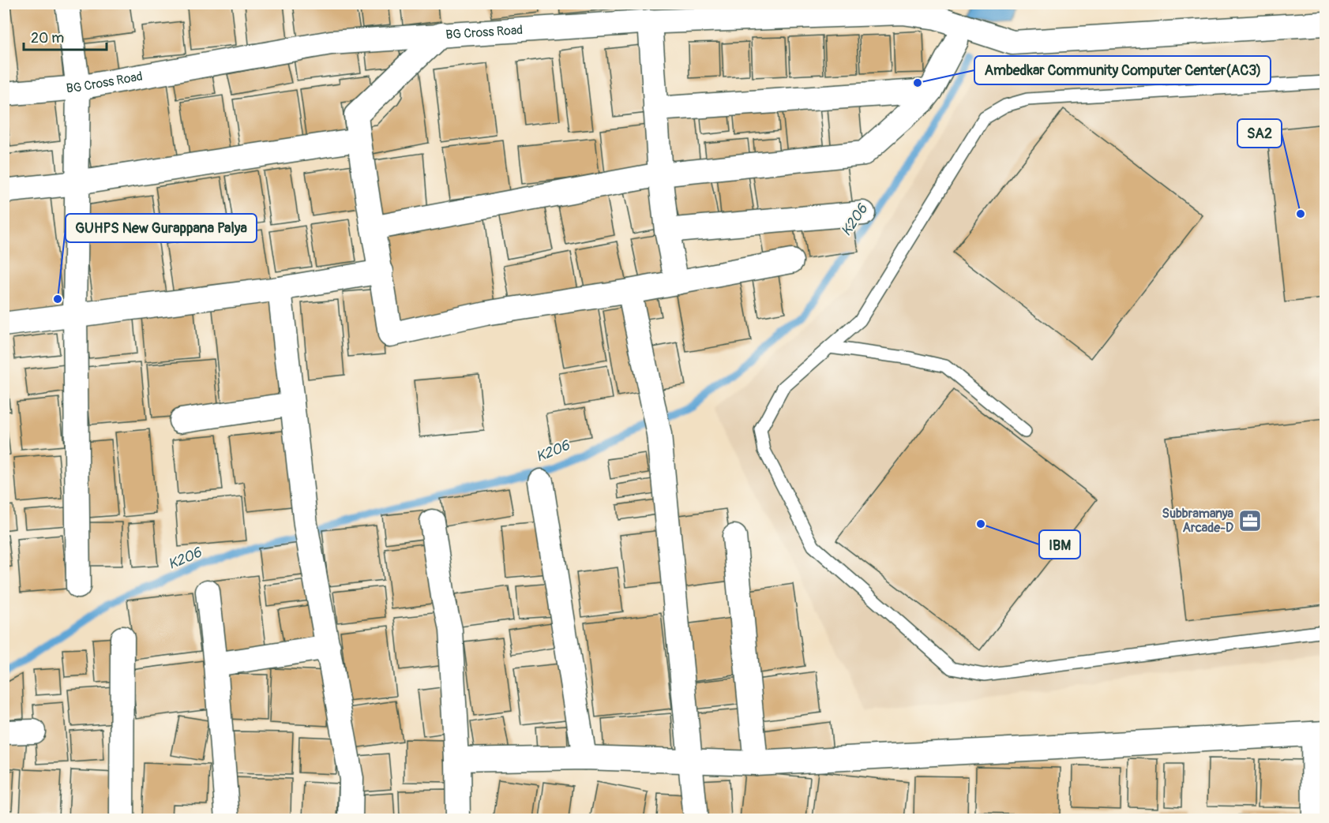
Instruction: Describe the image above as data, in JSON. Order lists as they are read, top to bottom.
{
  "streets": {
    "street": ["BG Cross Road"]
  },
  "water": ["K206"],
  "places": {
    "other": [
      "Ambedkar Community Computer Center(AC3)",
      "SA2",
      "GUHPS New Gurappana Palya",
      "IBM"
    ],
    "office": ["Subbramanya Arcade-D"]
  },
  "scale_bar": "20 m"
}
